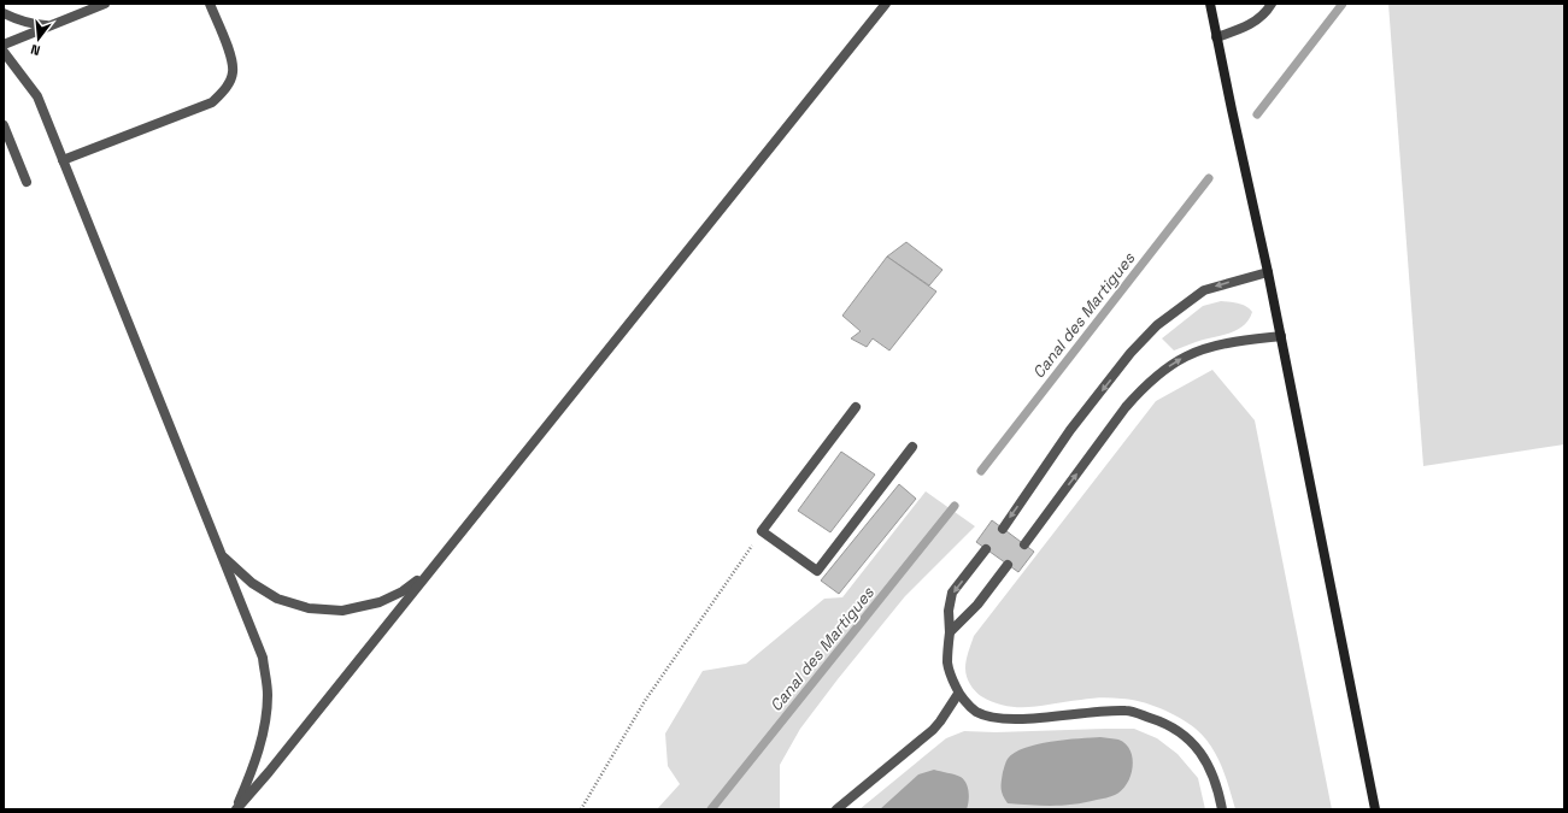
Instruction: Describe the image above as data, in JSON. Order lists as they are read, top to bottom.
{
  "water": ["Canal des Martigues"],
  "north": "bottom"
}
